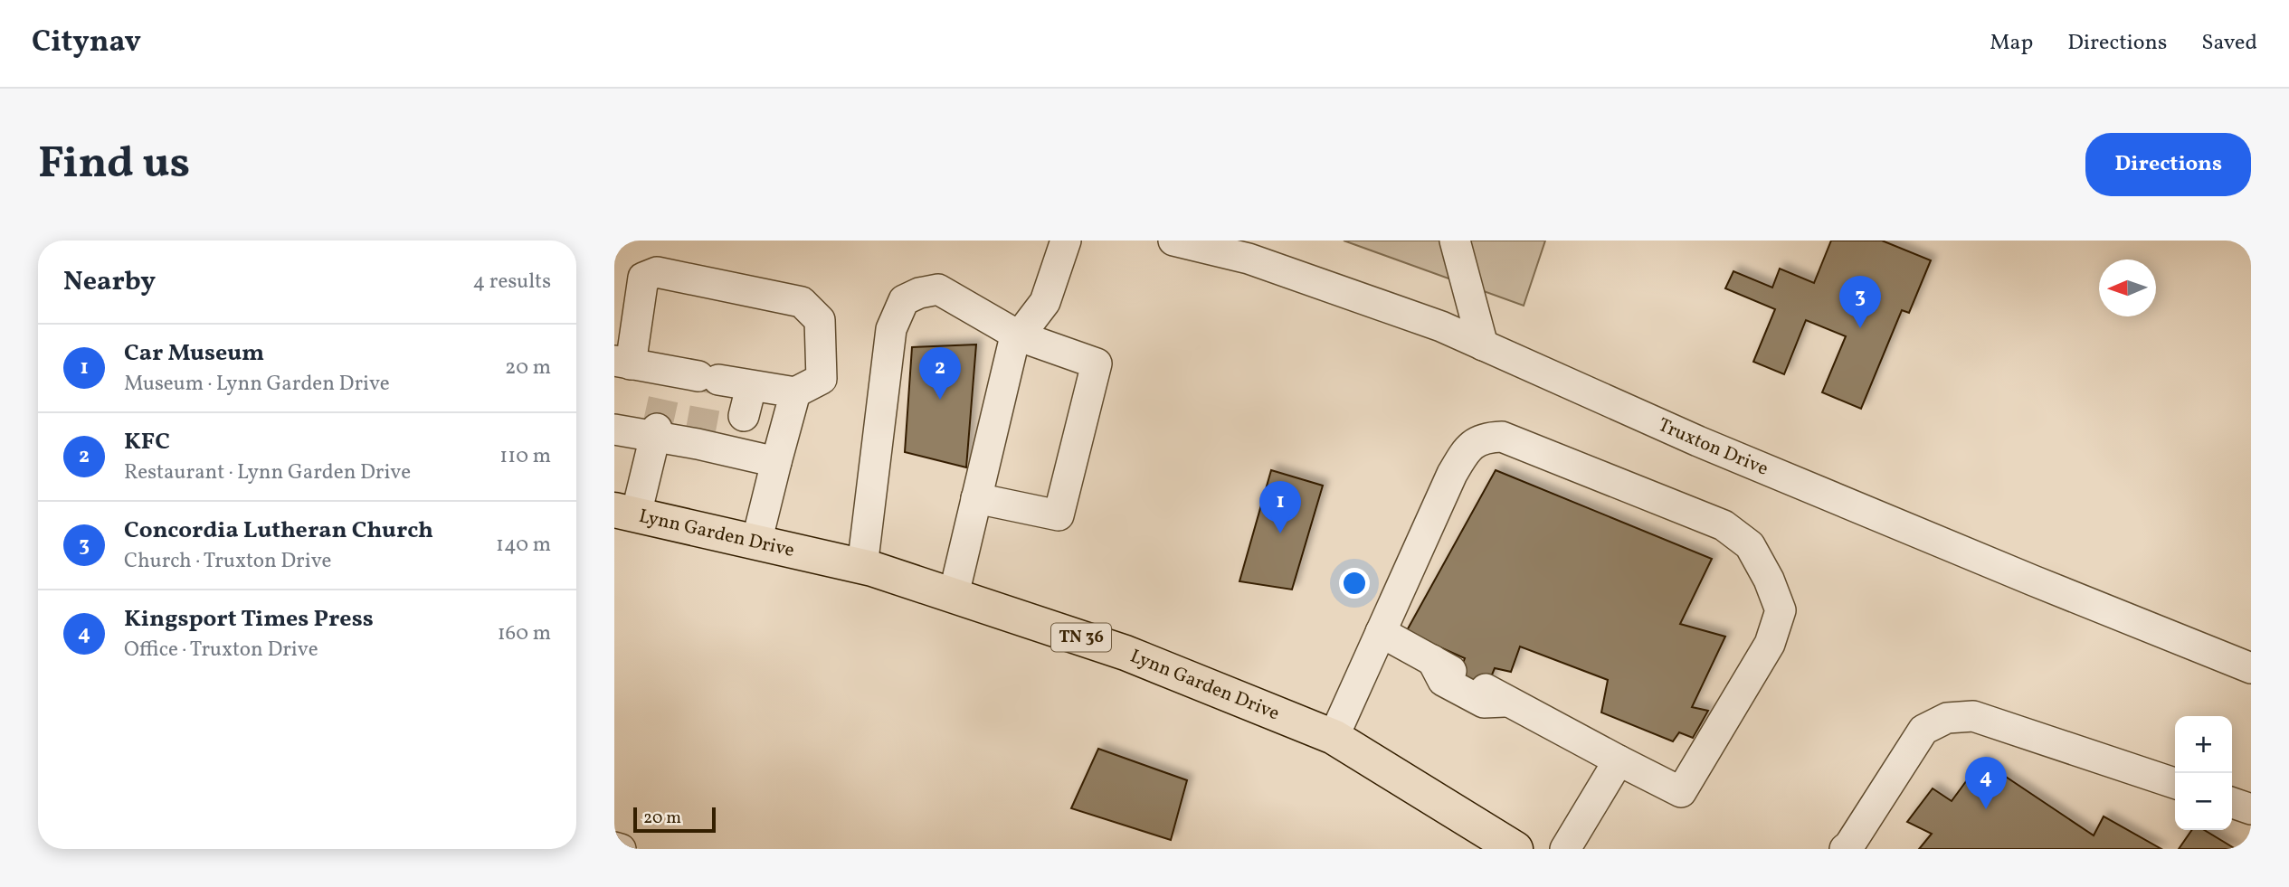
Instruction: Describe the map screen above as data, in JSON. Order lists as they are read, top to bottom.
{
  "streets": {
    "main road": ["Lynn Garden Drive", "TN 36"],
    "street": ["Truxton Drive"]
  },
  "scale_bar": "20 m",
  "north": "left",
  "page": {
    "header": "Citynav",
    "nav": ["Map", "Directions", "Saved"],
    "buttons": "Directions",
    "title": "Find us",
    "heading": ["Nearby", "4 results"],
    "pins": [
      "3",
      "2",
      "1",
      "4"
    ],
    "list": [
      {
        "mark": "1",
        "name": "Car Museum",
        "note": "Museum · Lynn Garden Drive",
        "value": "20 m"
      },
      {
        "mark": "2",
        "name": "KFC",
        "note": "Restaurant · Lynn Garden Drive",
        "value": "110 m"
      },
      {
        "mark": "3",
        "name": "Concordia Lutheran Church",
        "note": "Church · Truxton Drive",
        "value": "140 m"
      },
      {
        "mark": "4",
        "name": "Kingsport Times Press",
        "note": "Office · Truxton Drive",
        "value": "160 m"
      }
    ],
    "map_buttons": ["+", "−"],
    "scale": "20 m"
  }
}
